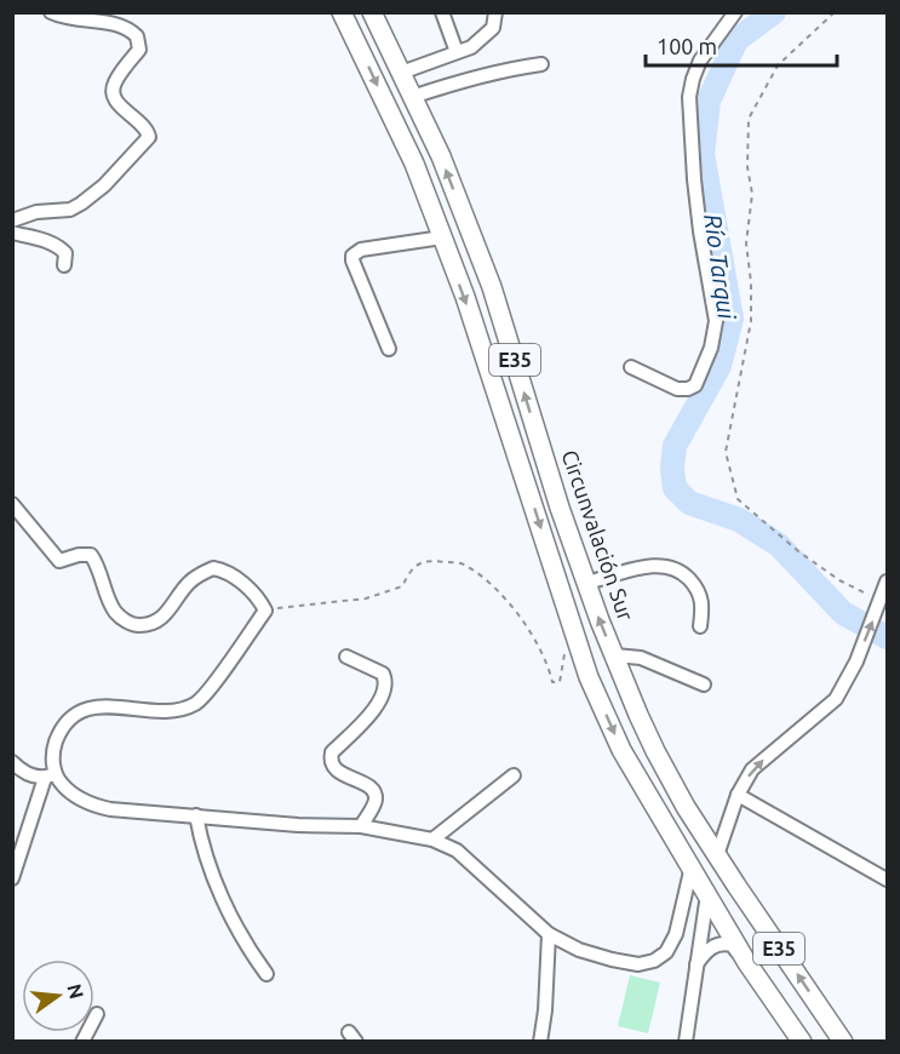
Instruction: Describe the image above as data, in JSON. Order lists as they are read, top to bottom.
{
  "streets": {
    "highway": ["E35", "Circunvalación Sur"]
  },
  "water": ["Río Tarqui"],
  "scale_bar": "100 m",
  "north": "right"
}
